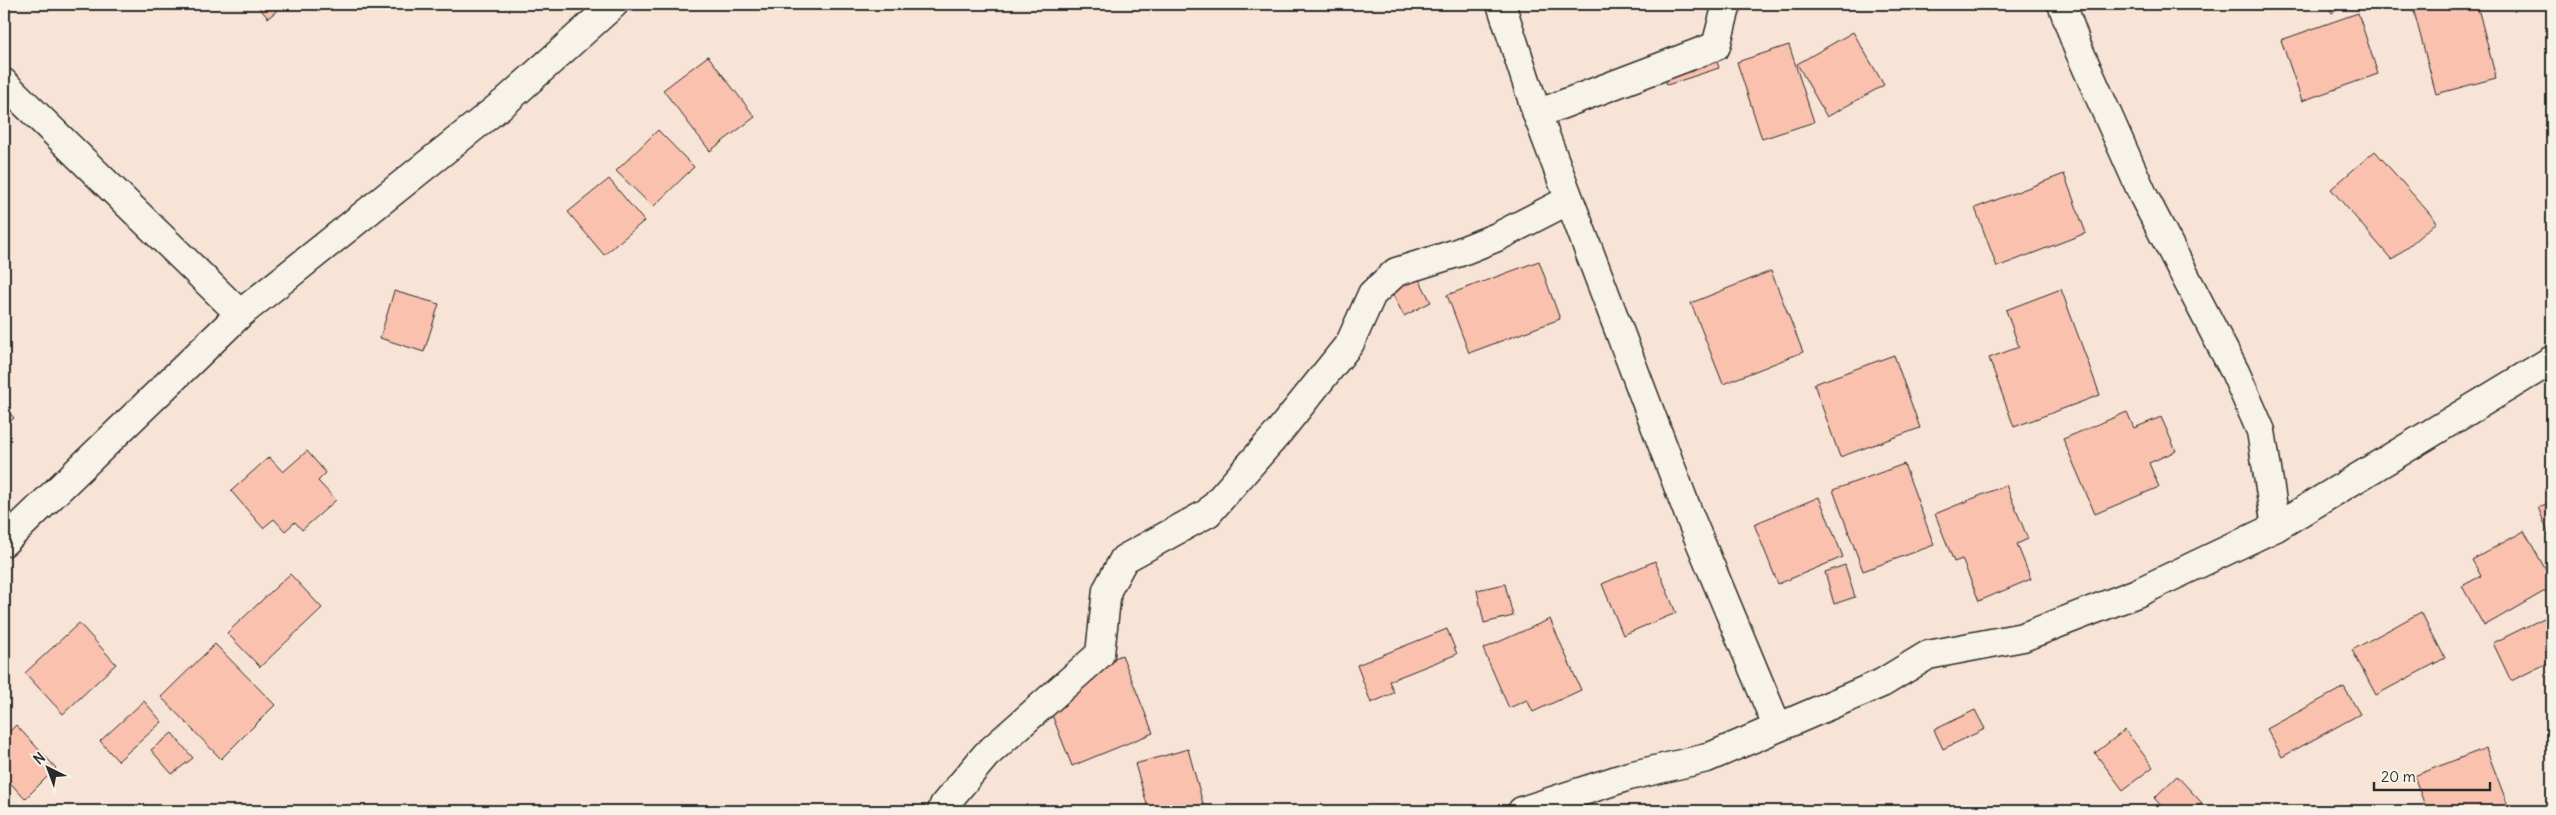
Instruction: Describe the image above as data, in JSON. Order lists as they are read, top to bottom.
{
  "scale_bar": "20 m",
  "north": "top left"
}
